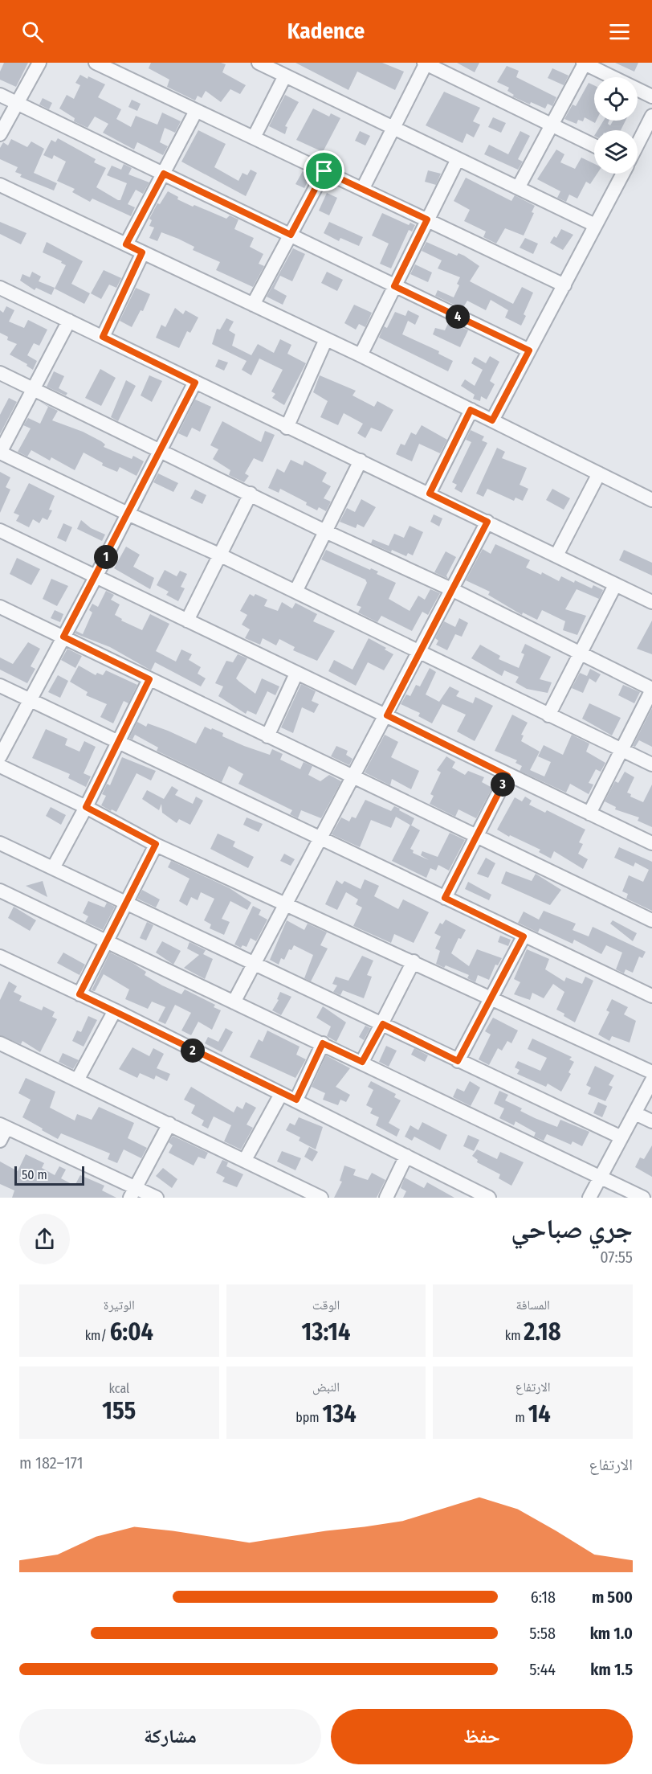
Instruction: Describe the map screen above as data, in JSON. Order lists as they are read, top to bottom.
{
  "scale_bar": "50 m",
  "page": {
    "header": "Kadence",
    "pins": [
      "4",
      "1",
      "3",
      "2"
    ],
    "scale": "50 m",
    "heading": ["جري صباحي", "07:55"],
    "stats": [
      ["المسافة", "2.18 km"],
      ["الوقت", "13:14"],
      ["الوتيرة", "6:04 /km"],
      ["الارتفاع", "14 m"],
      ["النبض", "134 bpm"],
      ["kcal", "155"]
    ],
    "chart": ["الارتفاع", "171–182 m"],
    "list": [
      {
        "name": "500 m",
        "note": "6:18"
      },
      {
        "name": "1.0 km",
        "note": "5:58"
      },
      {
        "name": "1.5 km",
        "note": "5:44"
      }
    ],
    "buttons": ["حفظ", "مشاركة"]
  }
}
